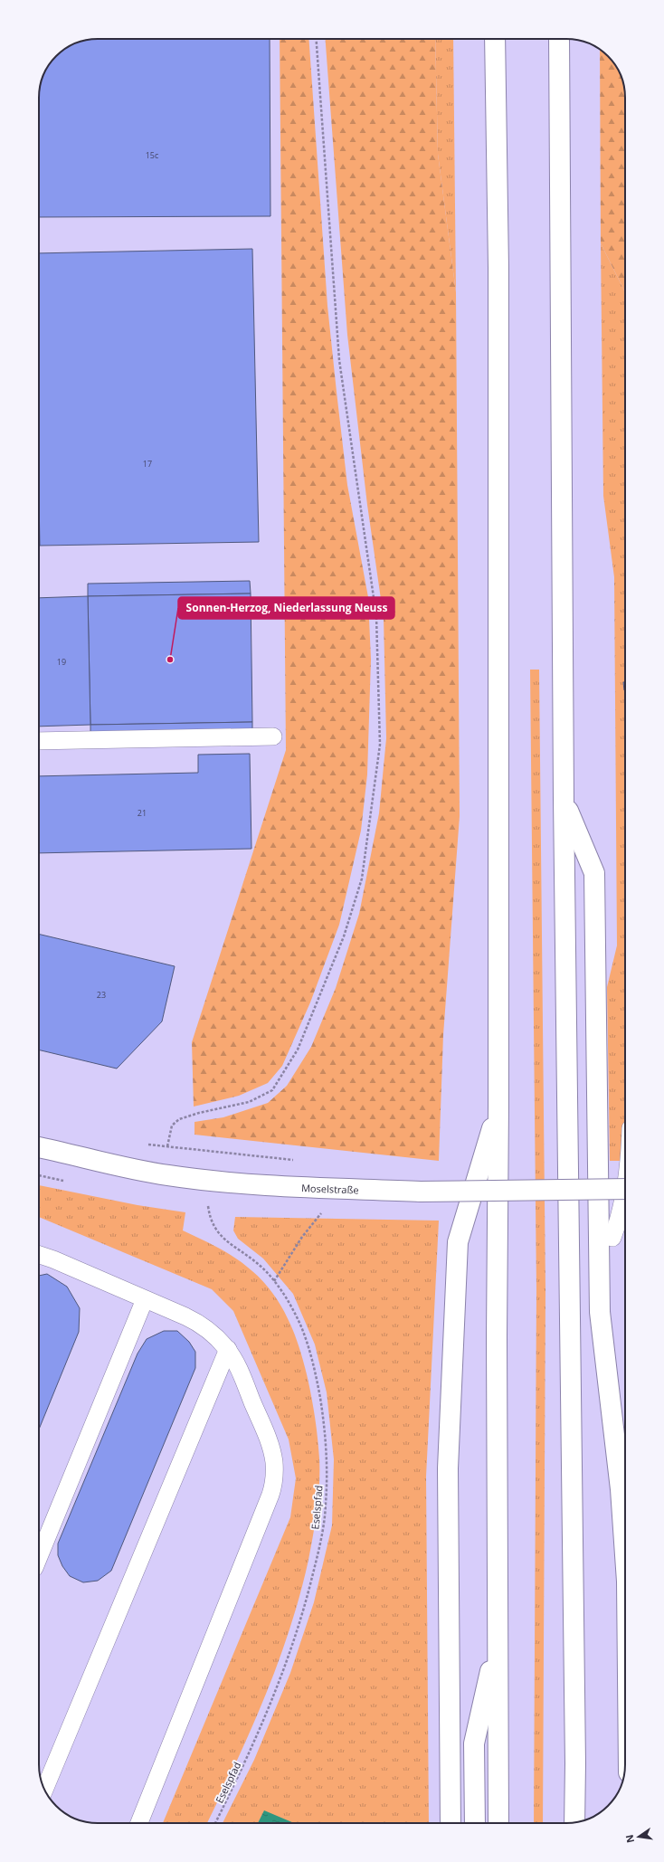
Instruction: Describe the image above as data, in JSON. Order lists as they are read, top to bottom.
{
  "streets": {
    "main road": ["Moselstraße"],
    "path": ["Eselspfad"]
  },
  "places": ["Sonnen-Herzog, Niederlassung Neuss"],
  "house_numbers": [
    "15c",
    "17",
    "19",
    "21",
    "23"
  ],
  "north": "left"
}
